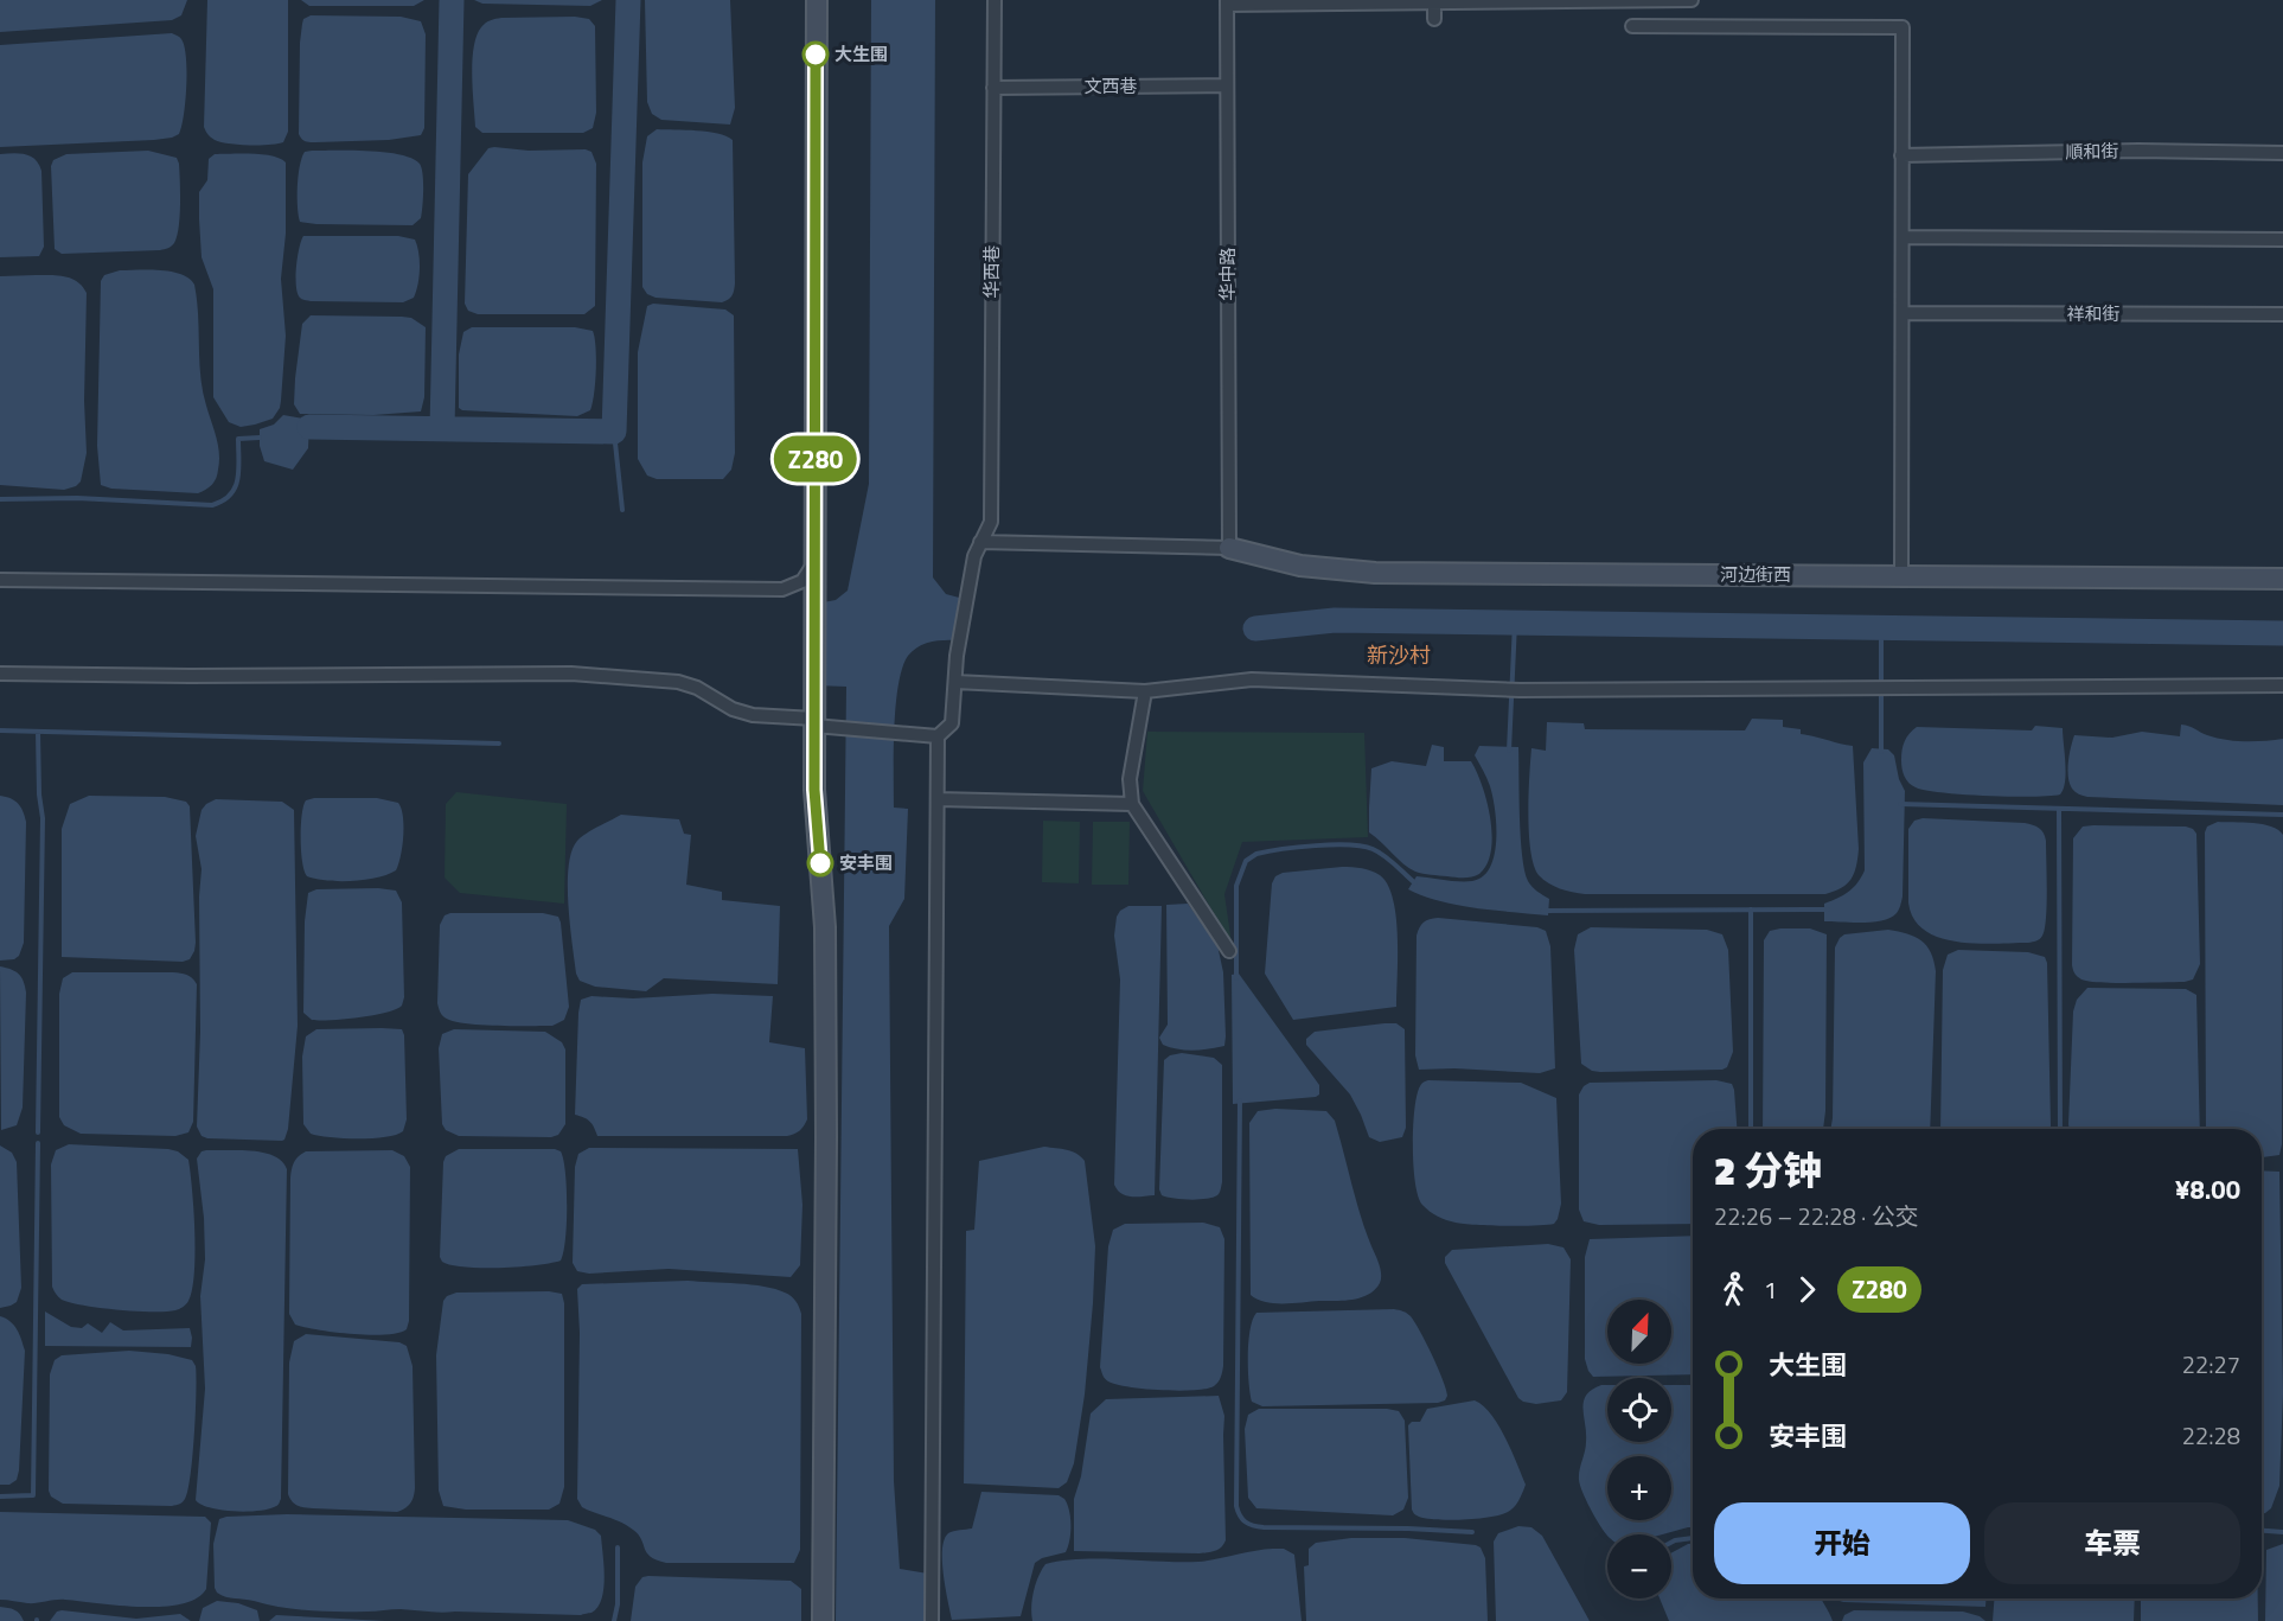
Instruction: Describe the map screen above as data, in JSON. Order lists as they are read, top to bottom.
{
  "streets": {
    "street": [
      "文西巷",
      "順和街",
      "华西巷",
      "华中路",
      "祥和街",
      "河边街西"
    ]
  },
  "crossings": [
    ["文西巷", "华西巷"],
    ["文西巷", "华中路"],
    ["华中路", "河边街西"]
  ],
  "districts": ["新沙村"],
  "places": ["大生围", "安丰围"],
  "lines": ["bus line Z280"],
  "north": "top right",
  "page": {
    "on_map": "Z280",
    "heading": ["2 分钟", "22:26 – 22:28 · 公交", "¥8.00"],
    "legs": ["1", "Z280"],
    "map_buttons": ["+", "−"],
    "list": [
      {
        "name": "大生围",
        "value": "22:27"
      },
      {
        "name": "安丰围",
        "value": "22:28"
      }
    ],
    "buttons": ["开始", "车票"]
  }
}
